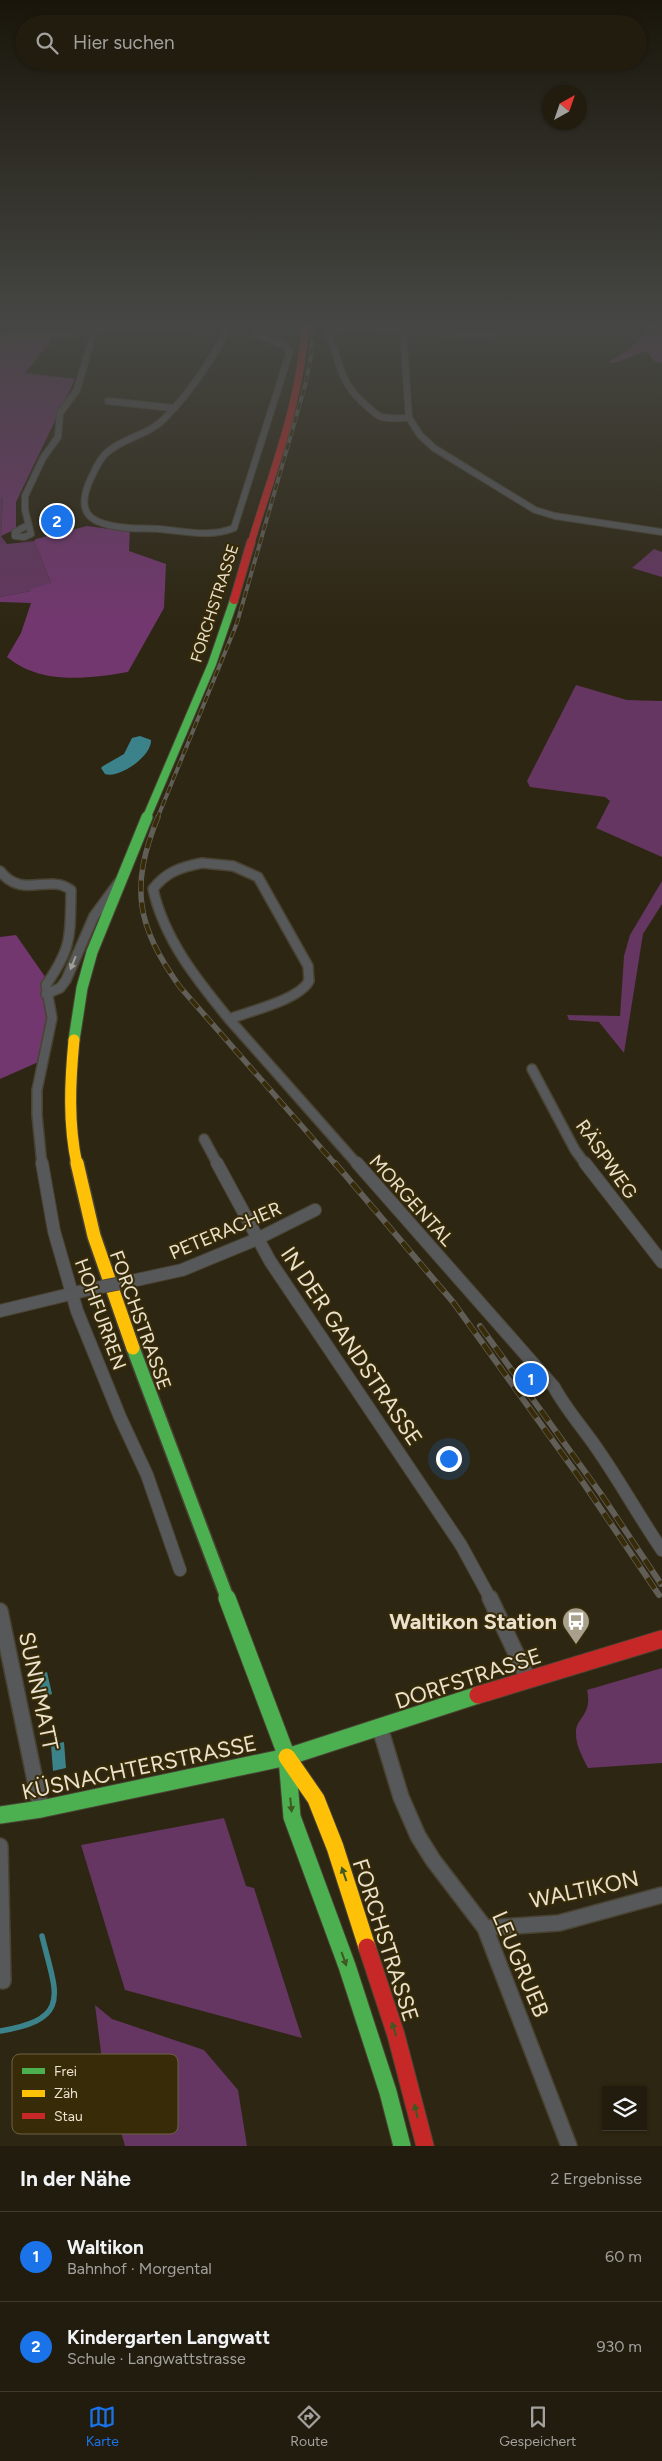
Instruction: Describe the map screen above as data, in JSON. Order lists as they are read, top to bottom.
{
  "streets": {
    "main road": ["FORCHSTRASSE", "DORFSTRASSE", "KÜSNACHTERSTRASSE"],
    "street": [
      "RÄSPWEG",
      "MORGENTAL",
      "PETERACHER",
      "HOHFURREN",
      "IN DER GANDSTRASSE",
      "SUNNMATT",
      "WALTIKON",
      "LEUGRUEB"
    ]
  },
  "crossings": [
    ["FORCHSTRASSE", "HOHFURREN"],
    ["FORCHSTRASSE", "DORFSTRASSE"],
    ["FORCHSTRASSE", "KÜSNACHTERSTRASSE"],
    ["PETERACHER", "HOHFURREN"],
    ["PETERACHER", "IN DER GANDSTRASSE"],
    ["IN DER GANDSTRASSE", "DORFSTRASSE"],
    ["DORFSTRASSE", "KÜSNACHTERSTRASSE"],
    ["DORFSTRASSE", "LEUGRUEB"],
    ["SUNNMATT", "KÜSNACHTERSTRASSE"],
    ["WALTIKON", "LEUGRUEB"]
  ],
  "places": {
    "bus stop": ["Waltikon Station"]
  },
  "legend": ["Frei", "Zäh", "Stau"],
  "north": "top right",
  "page": {
    "search": "Hier suchen",
    "pins": ["2", "1"],
    "heading": ["In der Nähe", "2 Ergebnisse"],
    "list": [
      {
        "mark": "1",
        "name": "Waltikon",
        "note": "Bahnhof · Morgental",
        "value": "60 m"
      },
      {
        "mark": "2",
        "name": "Kindergarten Langwatt",
        "note": "Schule · Langwattstrasse",
        "value": "930 m"
      }
    ],
    "nav": ["Karte", "Route", "Gespeichert"]
  }
}
